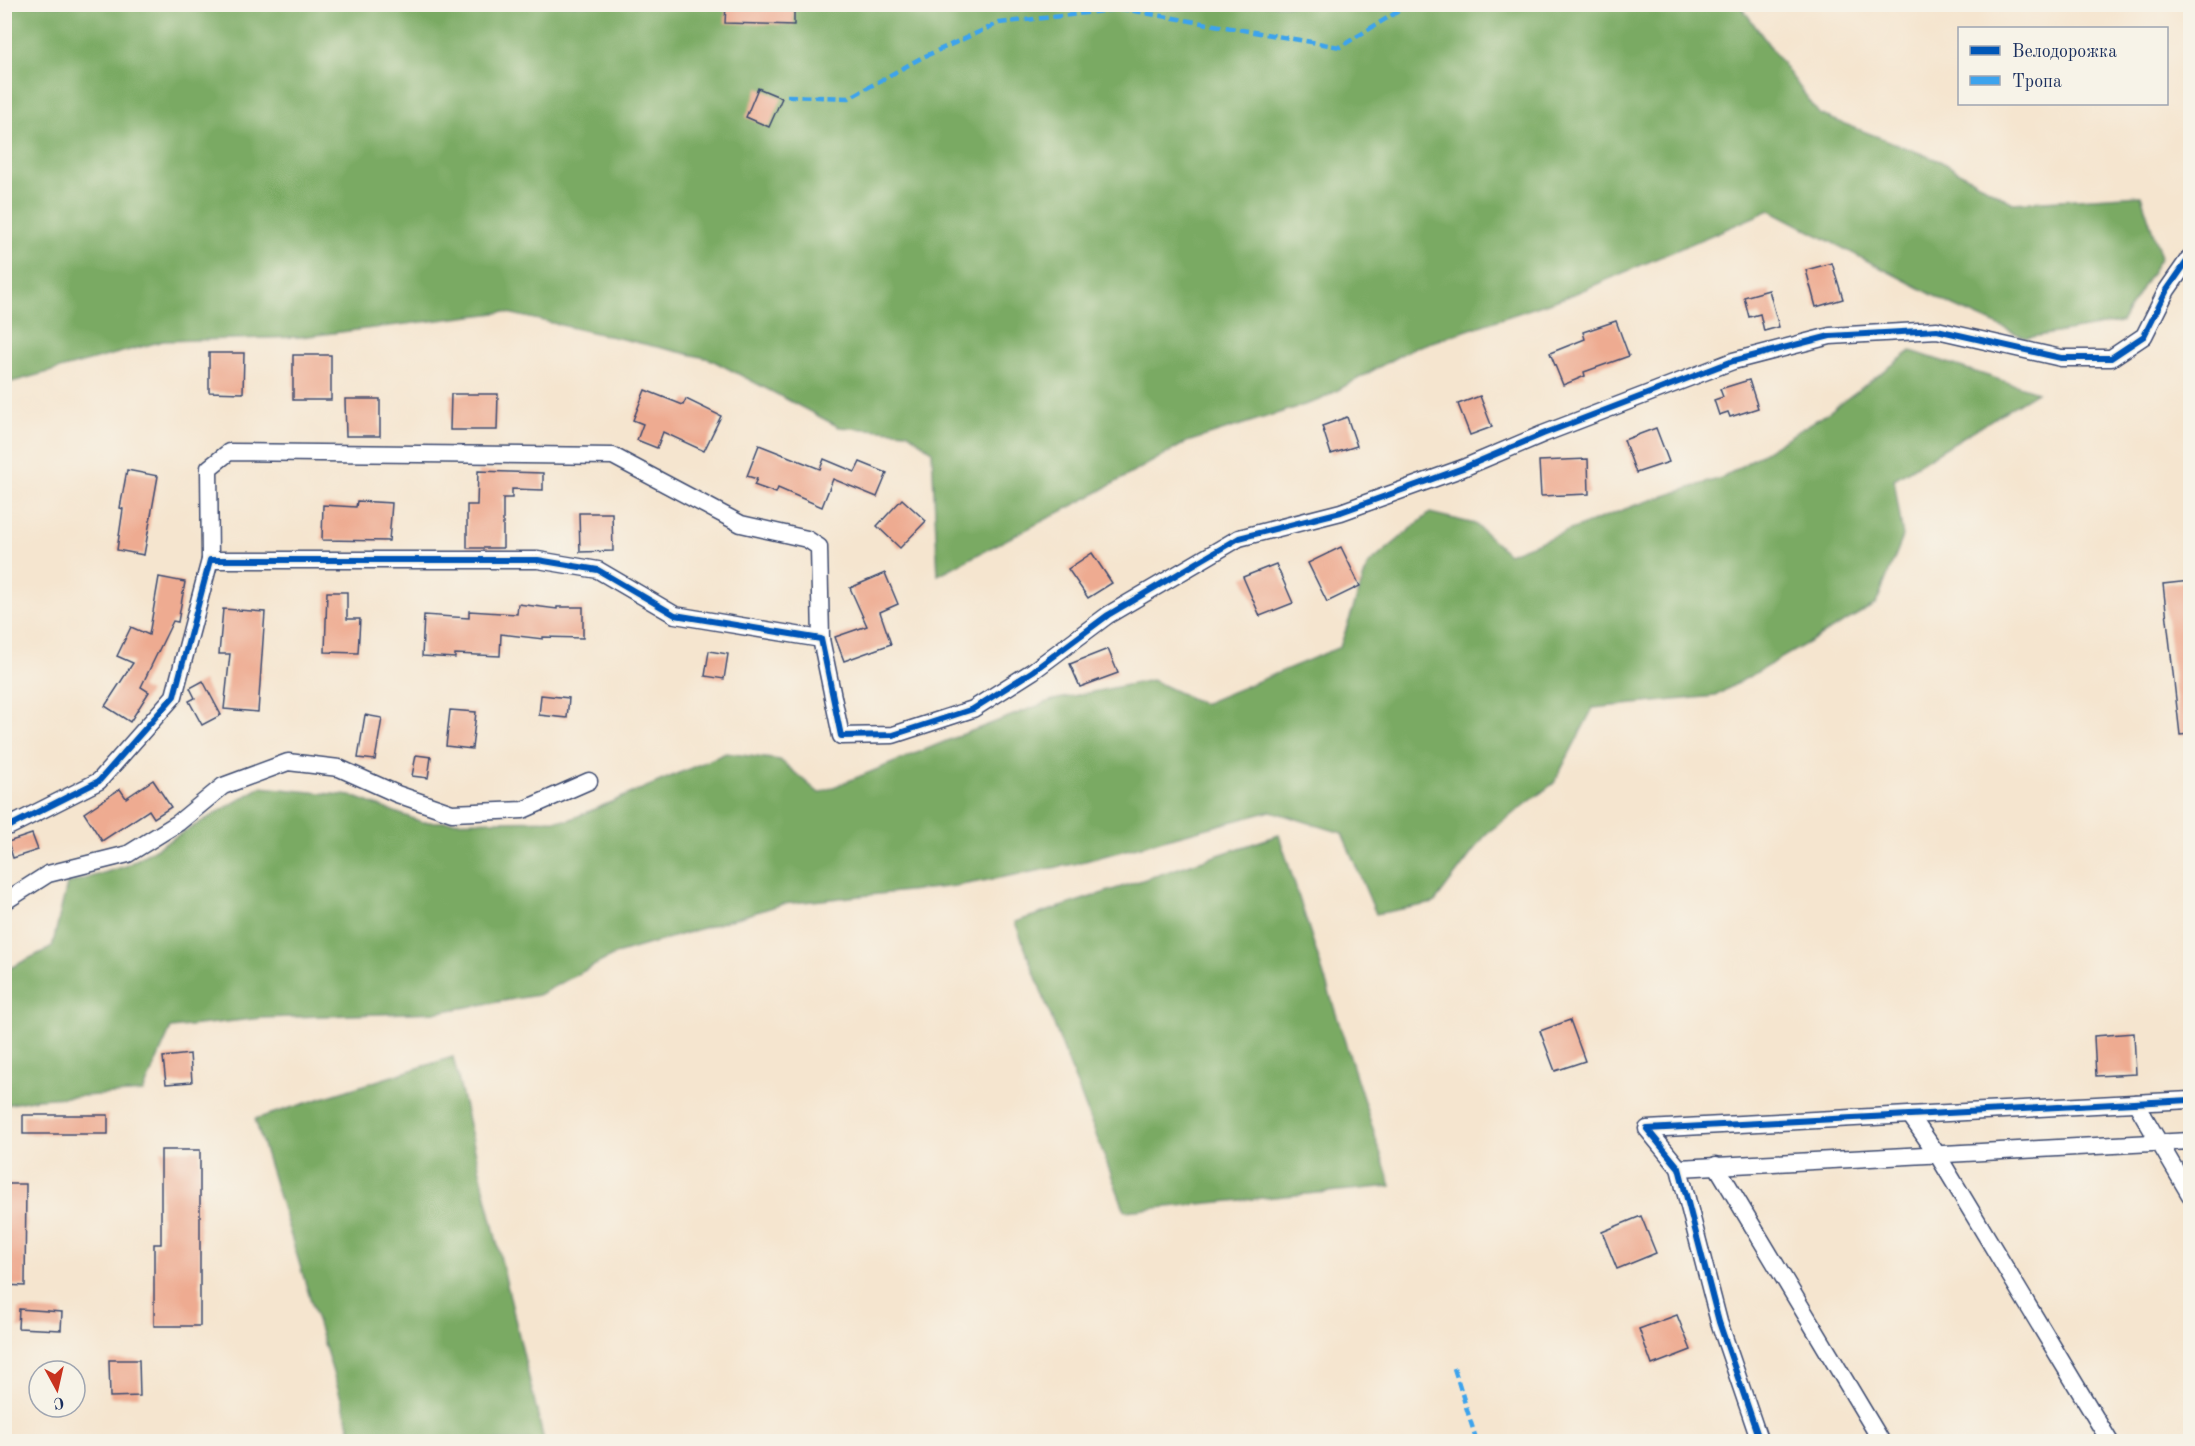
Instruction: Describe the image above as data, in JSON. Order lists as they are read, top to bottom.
{
  "legend": ["Велодорожка", "Тропа"],
  "north": "bottom"
}
